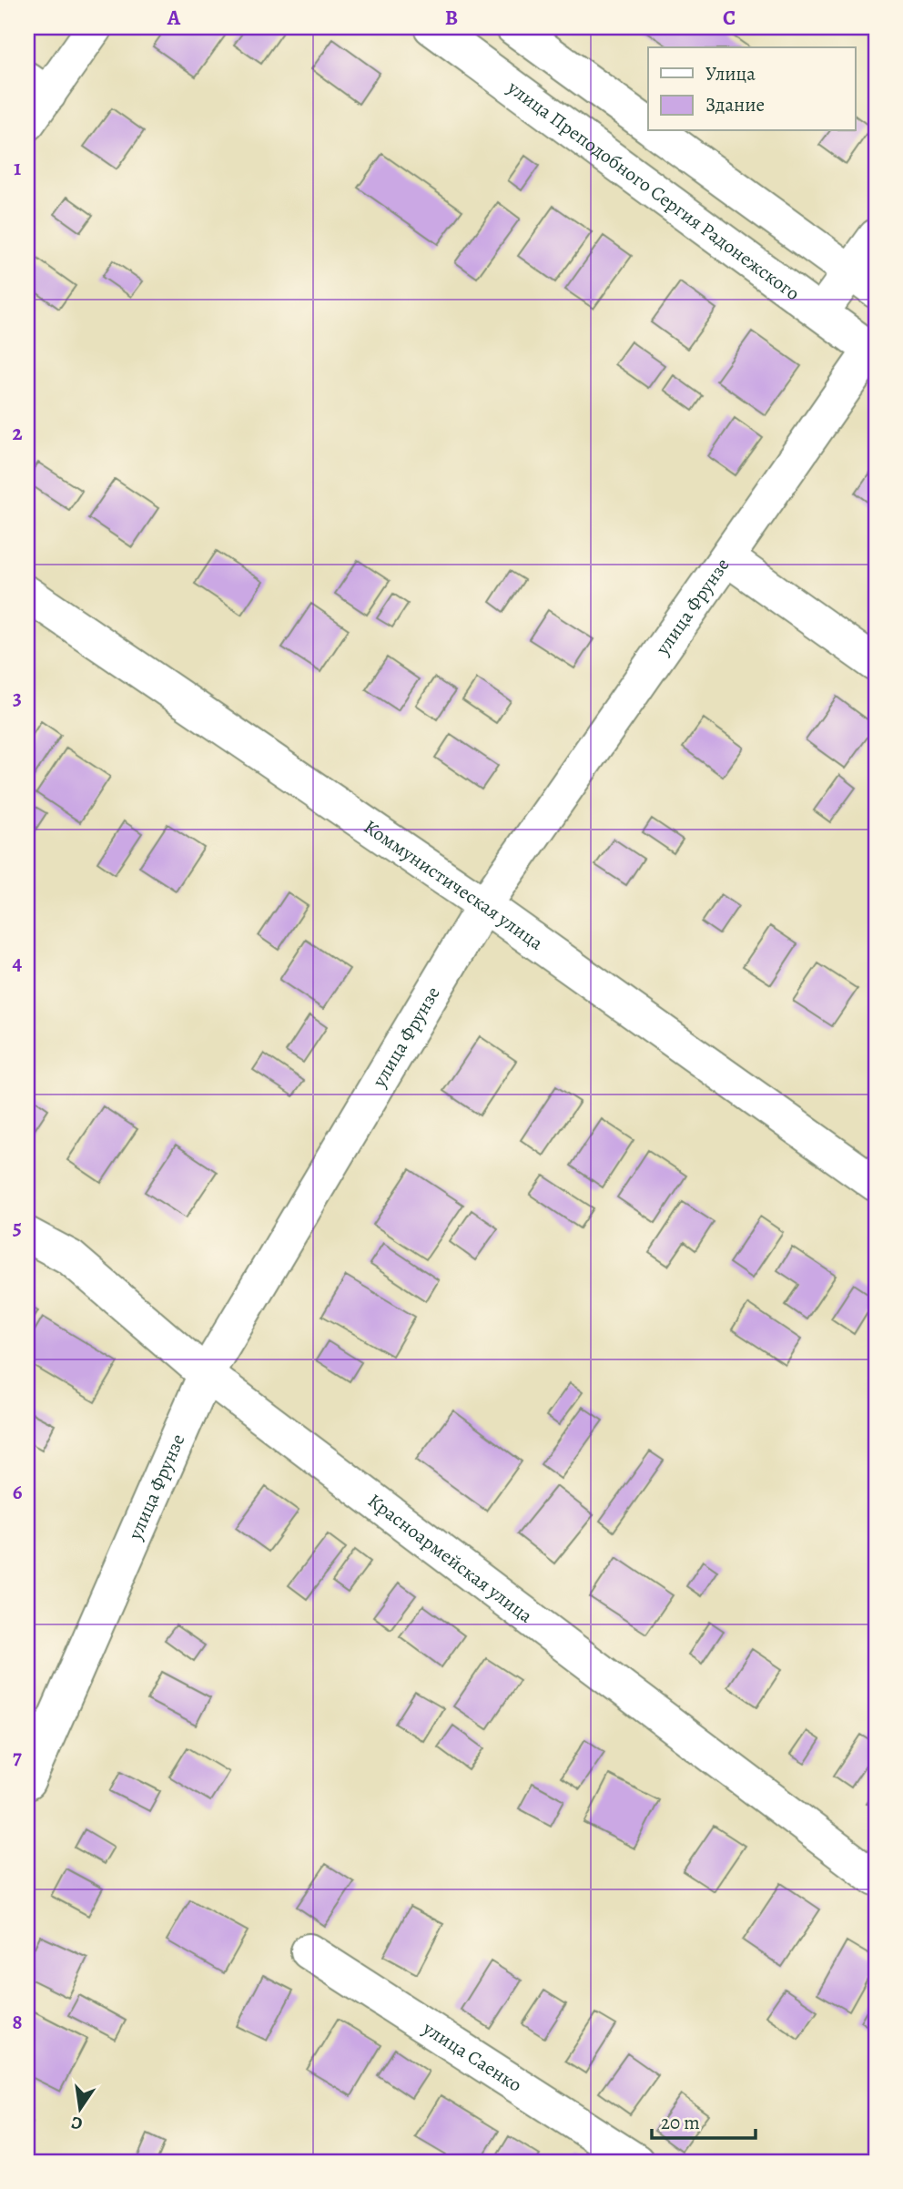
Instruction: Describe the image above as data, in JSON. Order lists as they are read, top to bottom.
{
  "streets": {
    "street": [
      "улица Преподобного Сергия Радонежского",
      "улица Фрунзе",
      "Коммунистическая улица",
      "Красноармейская улица",
      "улица Саенко"
    ]
  },
  "crossings": [
    ["улица Преподобного Сергия Радонежского", "улица Фрунзе"],
    ["улица Фрунзе", "Коммунистическая улица"],
    ["улица Фрунзе", "Красноармейская улица"]
  ],
  "legend": ["Улица", "Здание"],
  "scale_bar": "20 m",
  "north": "bottom",
  "grid": {
    "columns": ["A", "B", "C"],
    "rows": [
      "1",
      "2",
      "3",
      "4",
      "5",
      "6",
      "7",
      "8"
    ]
  }
}
